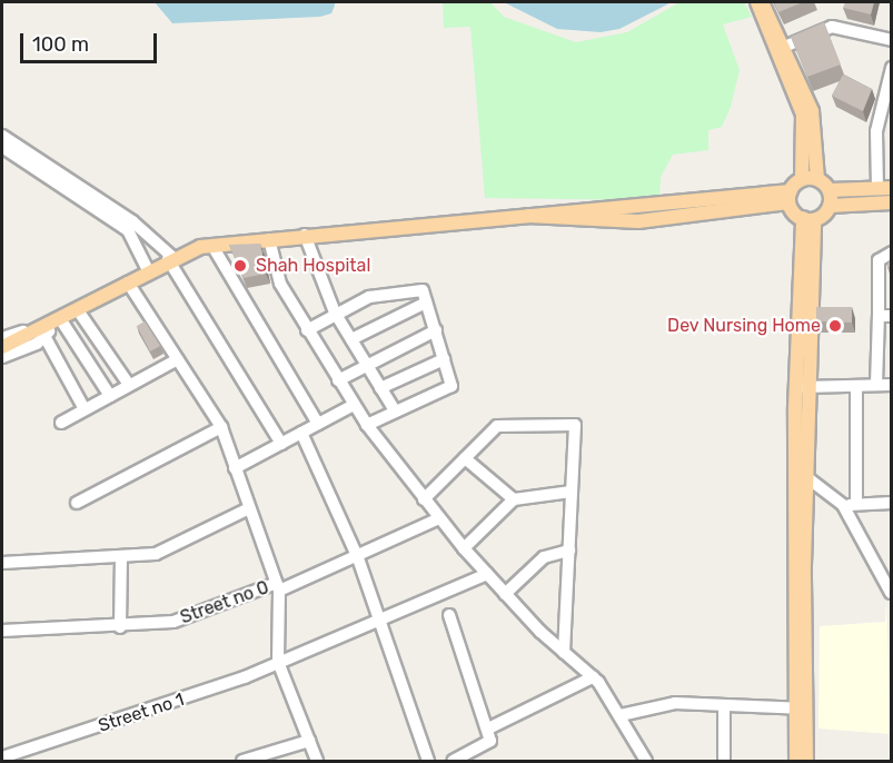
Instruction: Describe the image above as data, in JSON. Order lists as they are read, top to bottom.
{
  "streets": {
    "street": ["Street no 0", "Street no 1"]
  },
  "places": ["Shah Hospital", "Dev Nursing Home"],
  "scale_bar": "100 m"
}
